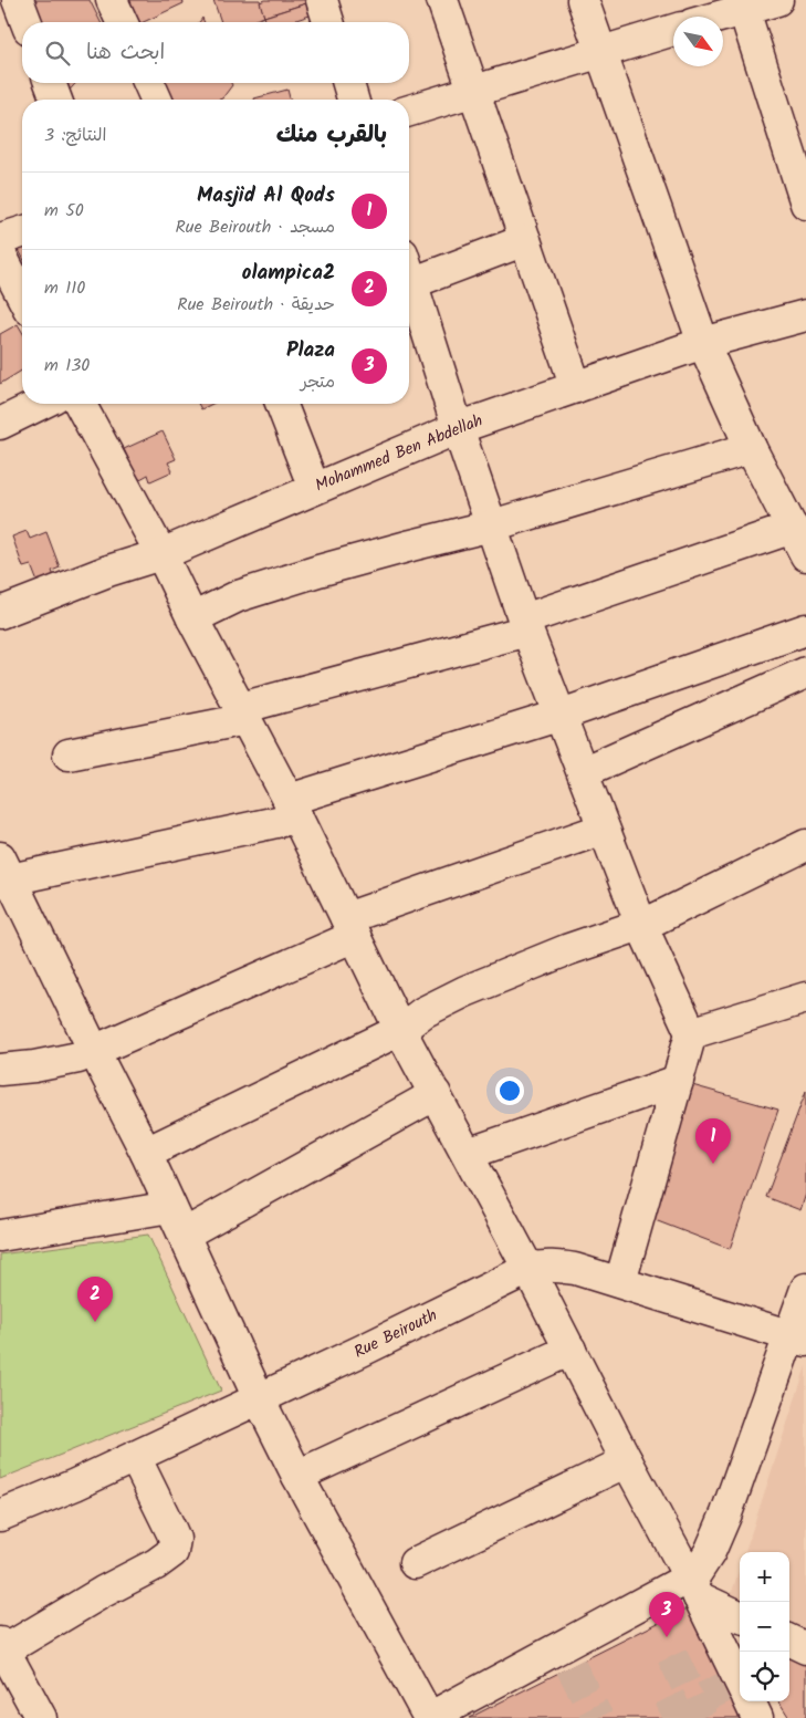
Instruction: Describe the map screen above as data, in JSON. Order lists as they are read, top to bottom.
{
  "streets": {
    "street": ["Mohammed Ben Abdellah", "Rue Beirouth"]
  },
  "north": "bottom right",
  "page": {
    "search": "ابحث هنا",
    "heading": ["بالقرب منك", "النتائج: 3"],
    "list": [
      {
        "mark": "1",
        "name": "Masjid Al Qods",
        "note": "مسجد · Rue Beirouth",
        "value": "50 m"
      },
      {
        "mark": "2",
        "name": "olampica2",
        "note": "حديقة · Rue Beirouth",
        "value": "110 m"
      },
      {
        "mark": "3",
        "name": "Plaza",
        "note": "متجر",
        "value": "130 m"
      }
    ],
    "pins": ["1", "2", "3"],
    "map_buttons": ["+", "−"]
  }
}
